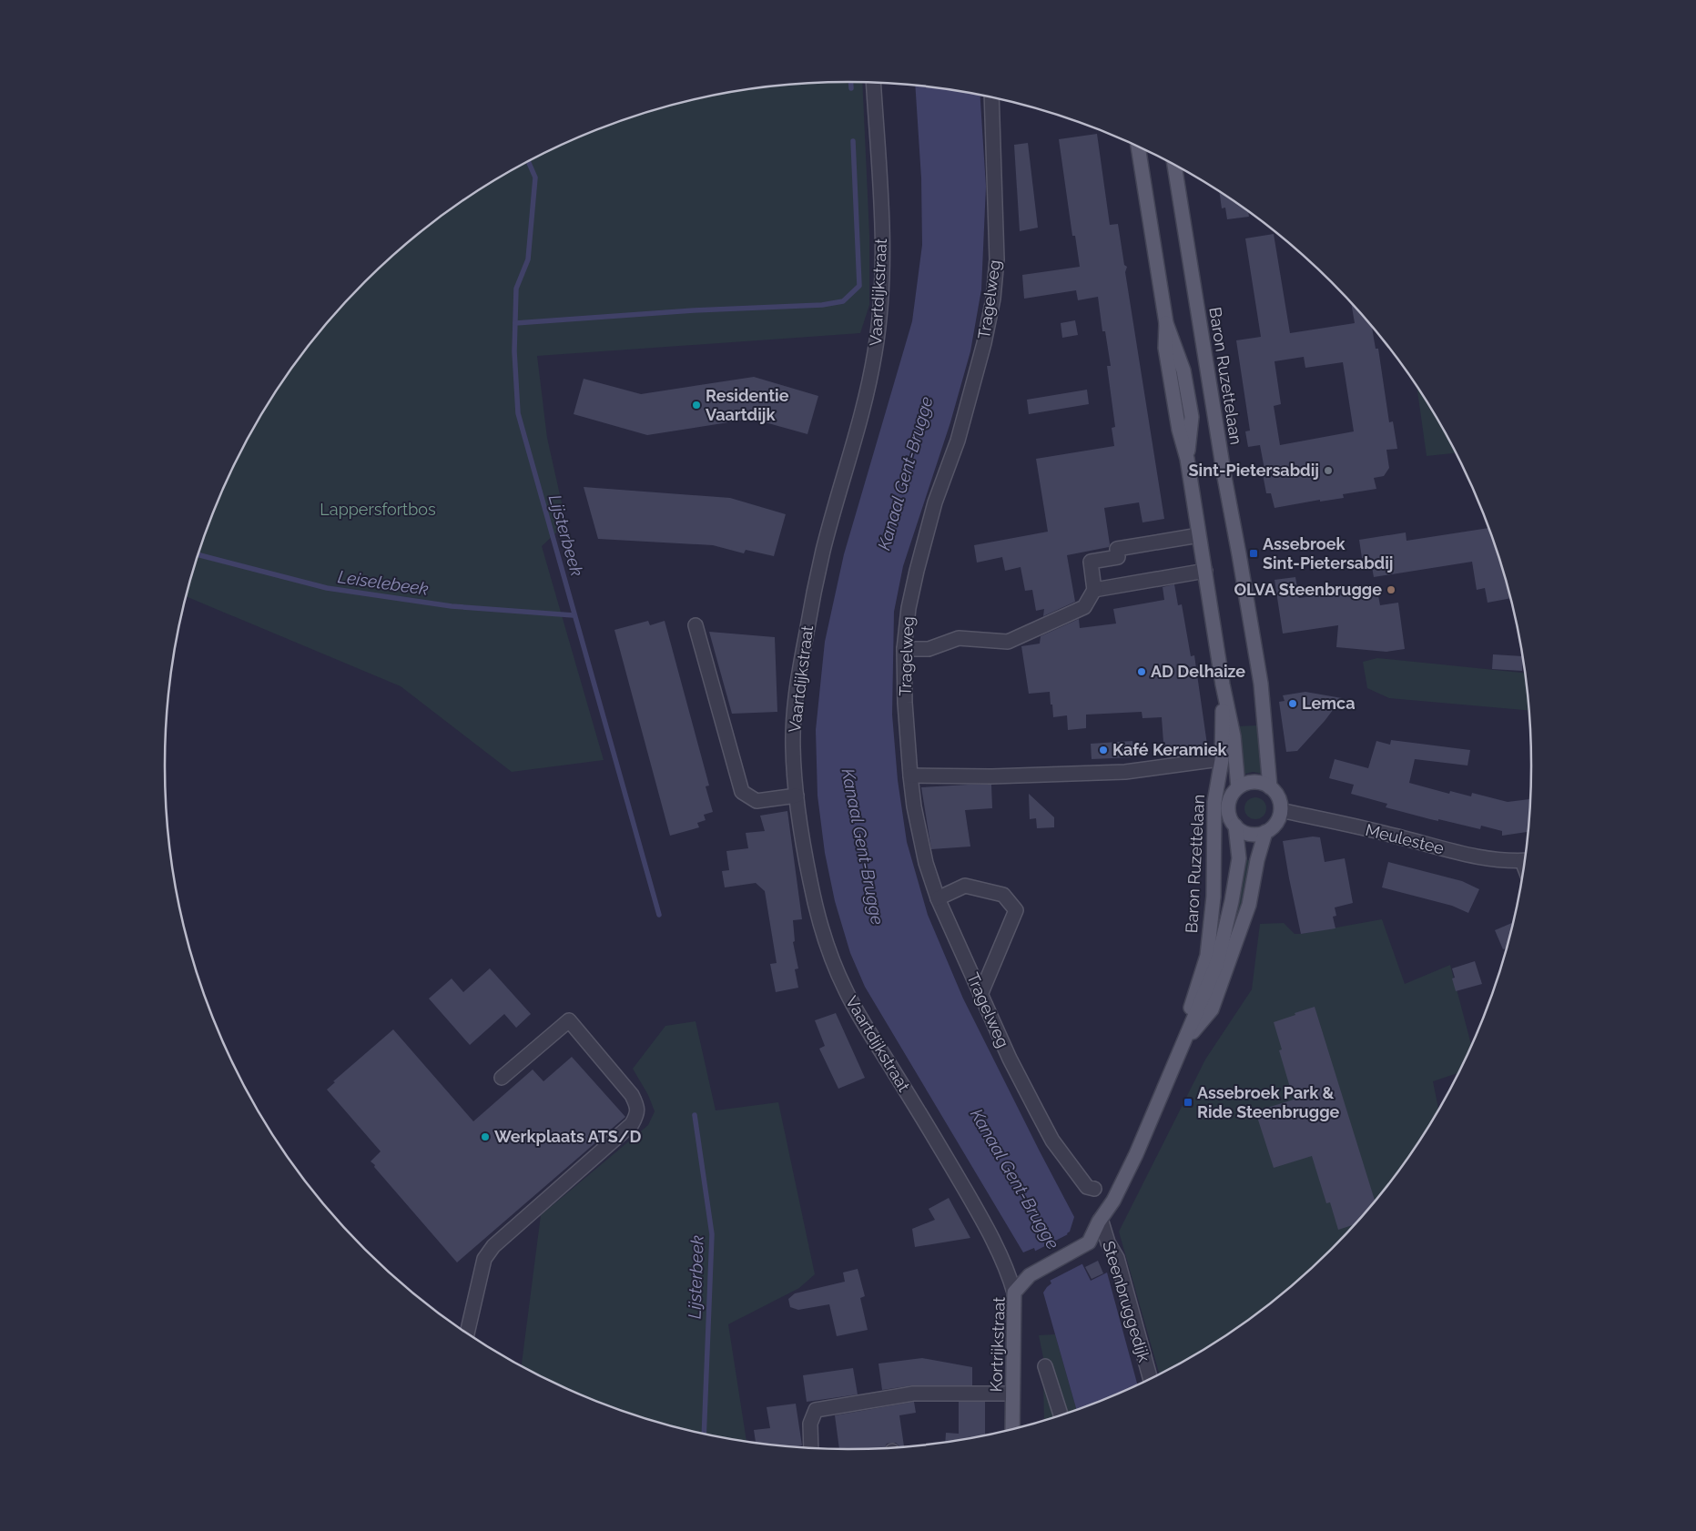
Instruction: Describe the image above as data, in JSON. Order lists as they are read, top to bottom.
{
  "streets": {
    "main road": ["Baron Ruzettelaan", "Kortrijkstraat"],
    "street": [
      "Vaartdijkstraat",
      "Tragelweg",
      "Meulestee",
      "Steenbruggedijk"
    ]
  },
  "crossings": [
    ["Vaartdijkstraat", "Kortrijkstraat"],
    ["Baron Ruzettelaan", "Meulestee"],
    ["Baron Ruzettelaan", "Steenbruggedijk"],
    ["Baron Ruzettelaan", "Kortrijkstraat"]
  ],
  "water": ["Kanaal Gent-Brugge", "Lijsterbeek", "Leiselebeek"],
  "parks": ["Lappersfortbos"],
  "places": {
    "other": [
      "Residentie Vaartdijk",
      "Sint-Pietersabdij",
      "OLVA Steenbrugge",
      "AD Delhaize",
      "Lemca",
      "Kafé Keramiek",
      "Werkplaats ATS/D"
    ],
    "transit": ["Assebroek Sint-Pietersabdij", "Assebroek Park & Ride Steenbrugge"]
  }
}
